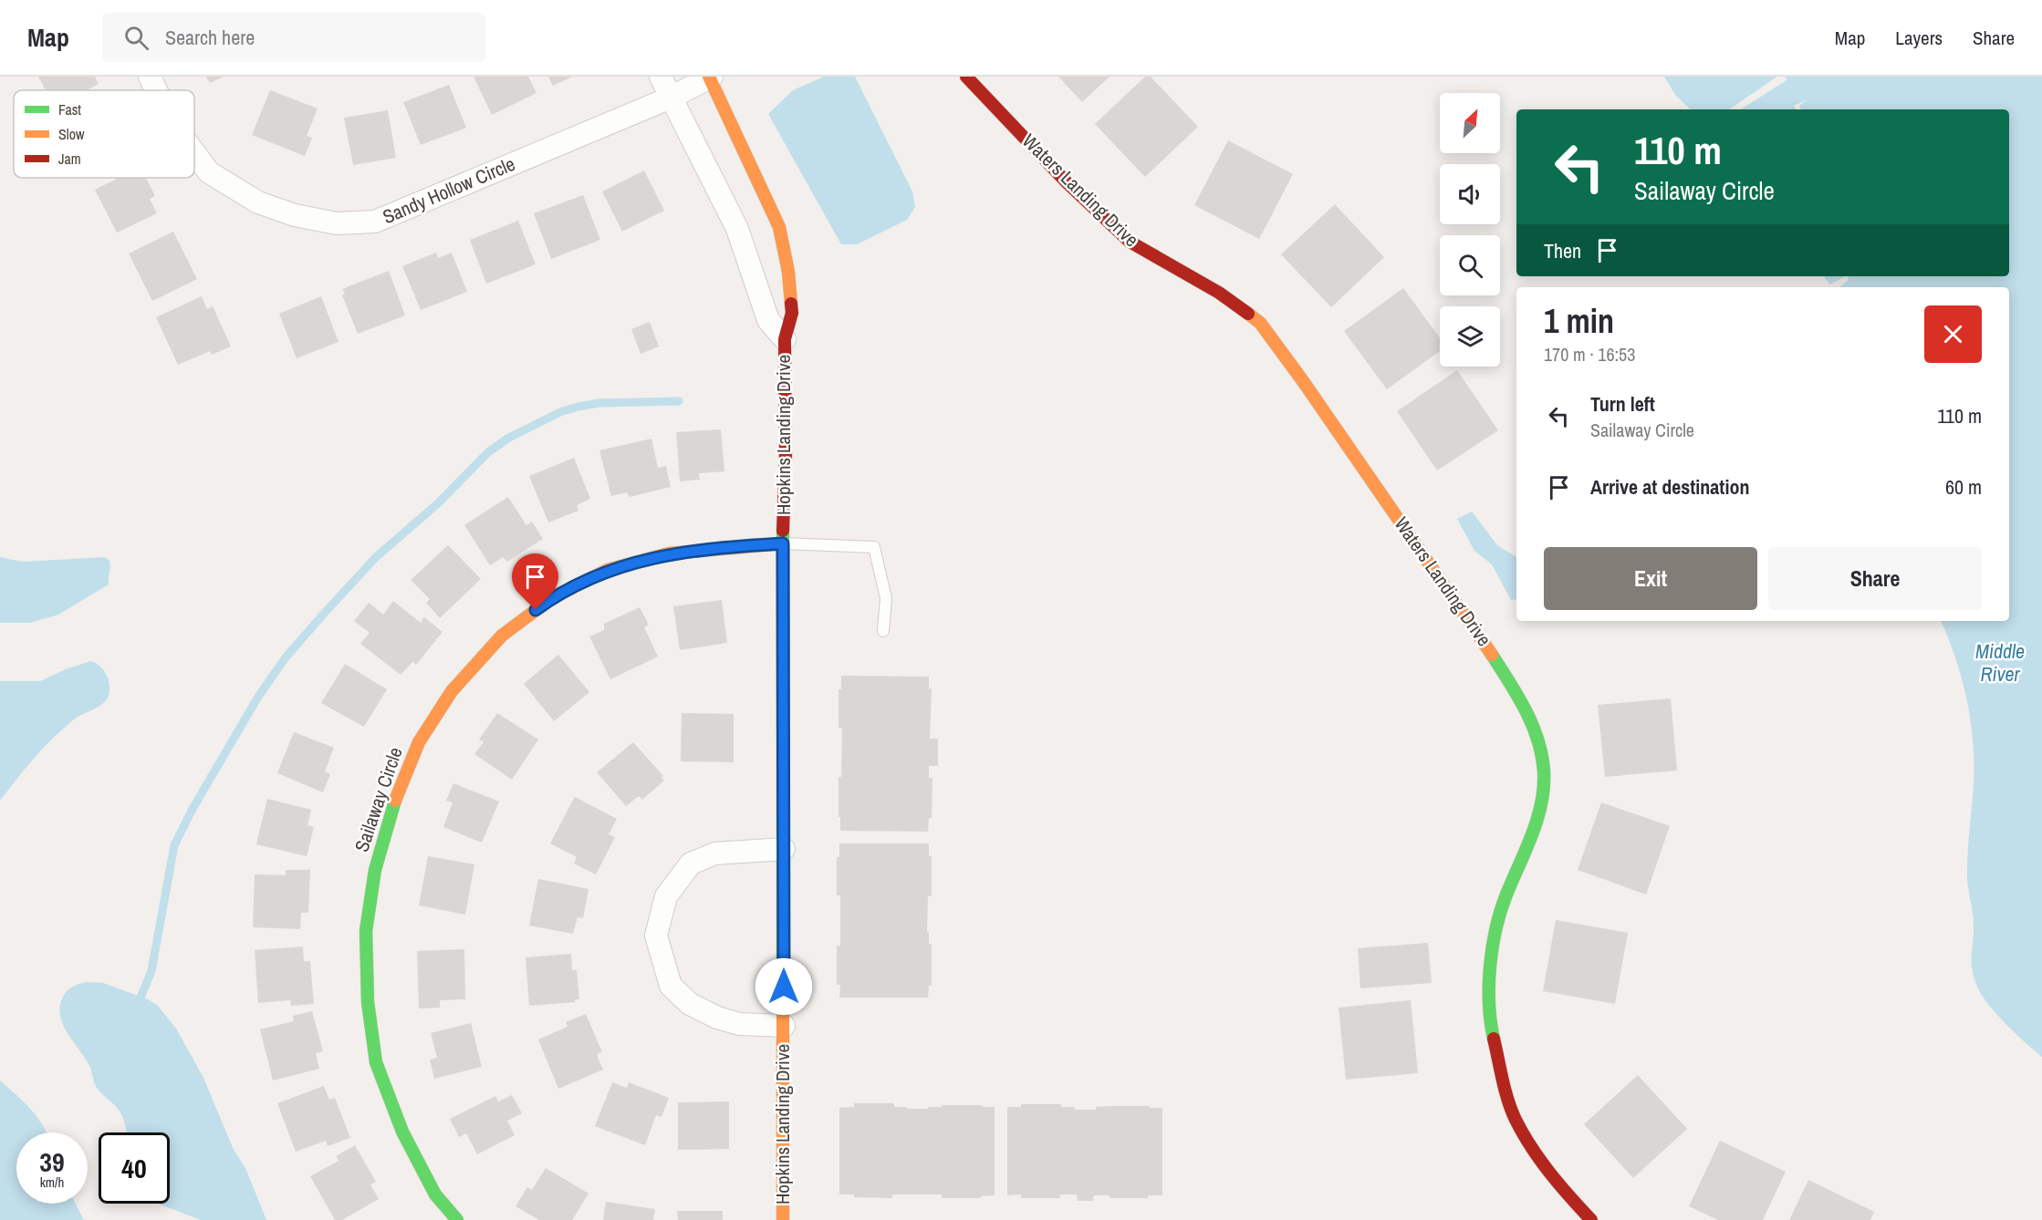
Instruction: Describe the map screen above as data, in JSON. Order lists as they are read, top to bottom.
{
  "streets": {
    "street": [
      "Sandy Hollow Circle",
      "Waters Landing Drive",
      "Hopkins Landing Drive",
      "Sailaway Circle"
    ]
  },
  "crossings": [
    ["Sandy Hollow Circle", "Hopkins Landing Drive"],
    ["Hopkins Landing Drive", "Sailaway Circle"]
  ],
  "water": ["Middle River"],
  "legend": ["Fast", "Slow", "Jam"],
  "north": "top right",
  "page": {
    "header": "Map",
    "search": "Search here",
    "nav": ["Map", "Layers", "Share"],
    "turn": ["110 m", "Sailaway Circle"],
    "then": "Then",
    "heading": ["1 min", "170 m · 16:53"],
    "list": [
      {
        "name": "Turn left",
        "note": "Sailaway Circle",
        "value": "110 m"
      },
      {
        "name": "Arrive at destination",
        "value": "60 m"
      }
    ],
    "buttons": ["Exit", "Share"],
    "speed": "39 km/h",
    "limit": "40"
  }
}
